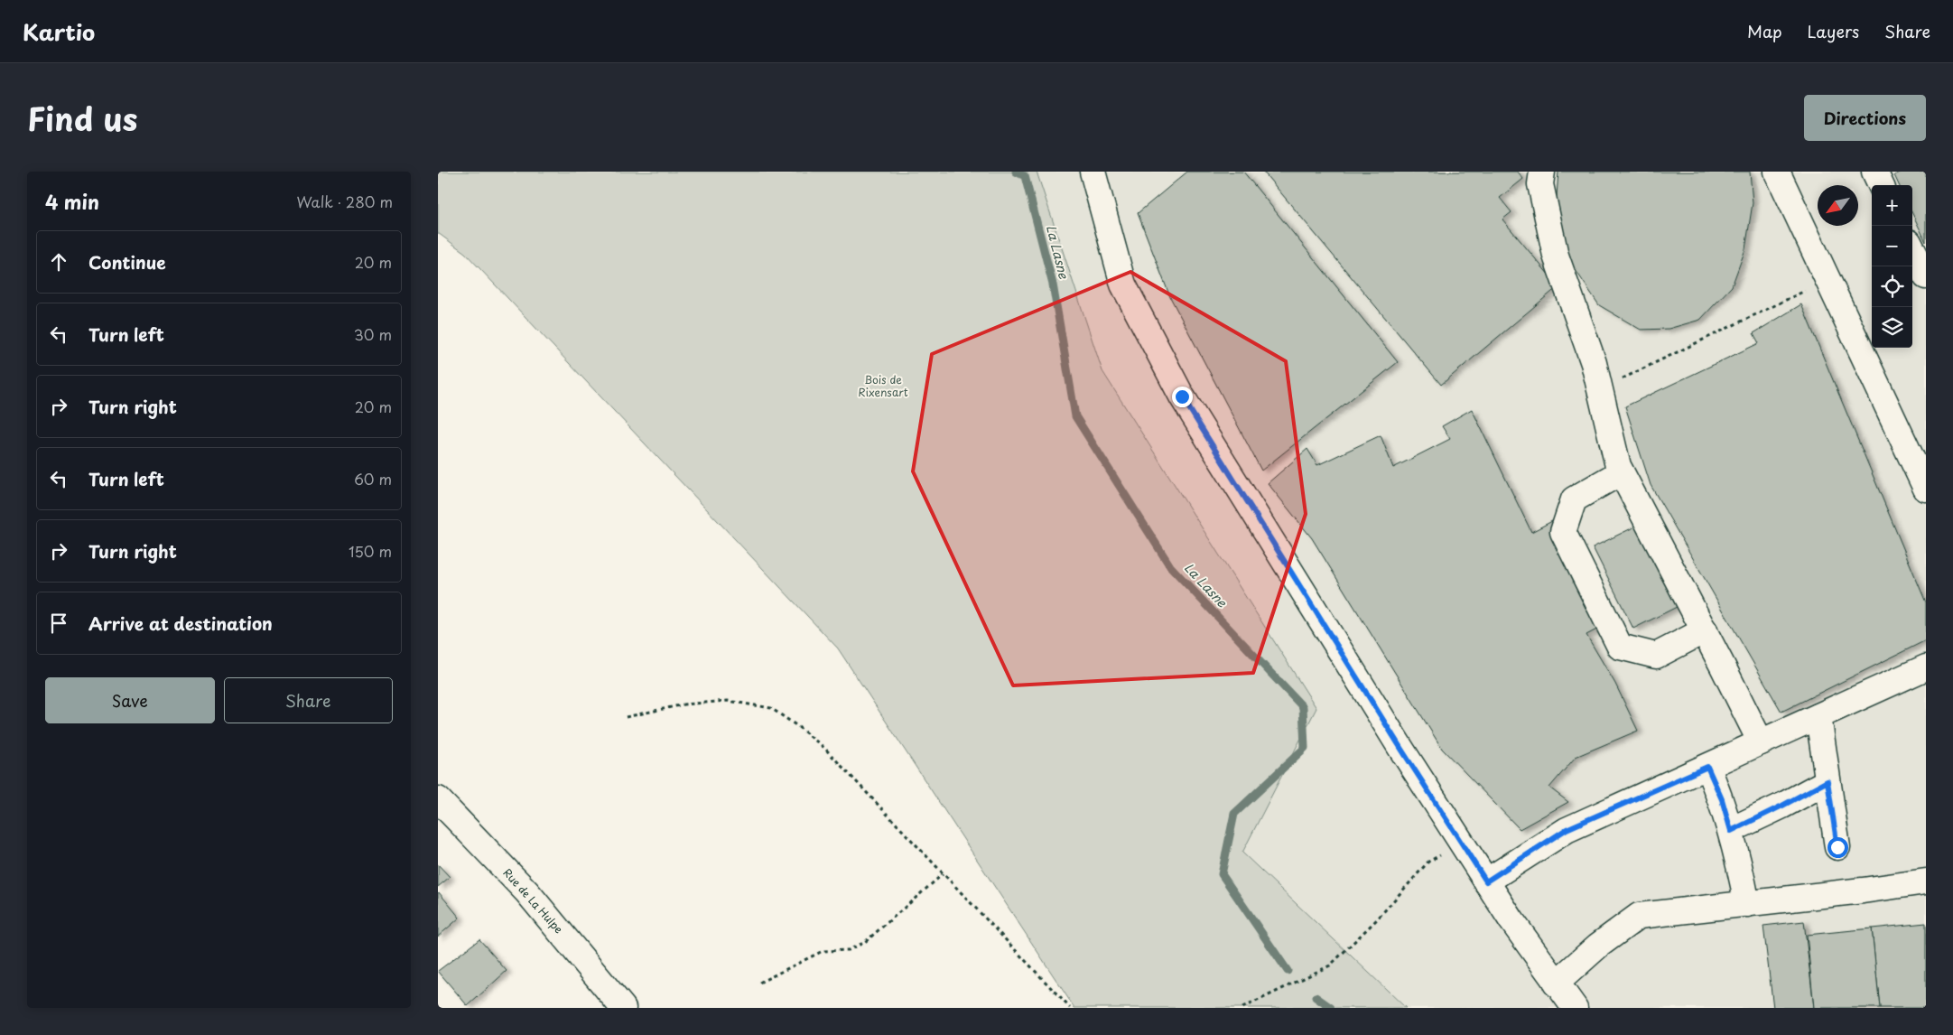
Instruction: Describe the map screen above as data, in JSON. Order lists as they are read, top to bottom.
{
  "streets": {
    "street": ["Rue de La Hulpe"]
  },
  "water": ["La Lasne"],
  "parks": ["Bois de Rixensart"],
  "north": "bottom left",
  "page": {
    "header": "Kartio",
    "nav": ["Map", "Layers", "Share"],
    "title": "Find us",
    "buttons": [
      "Directions",
      ["Save", "Share"]
    ],
    "heading": ["4 min", "Walk · 280 m"],
    "map_buttons": ["+", "−"],
    "list": [
      ["Continue", "20 m"],
      ["Turn left", "30 m"],
      ["Turn right", "20 m"],
      ["Turn left", "60 m"],
      ["Turn right", "150 m"],
      "Arrive at destination"
    ]
  }
}
